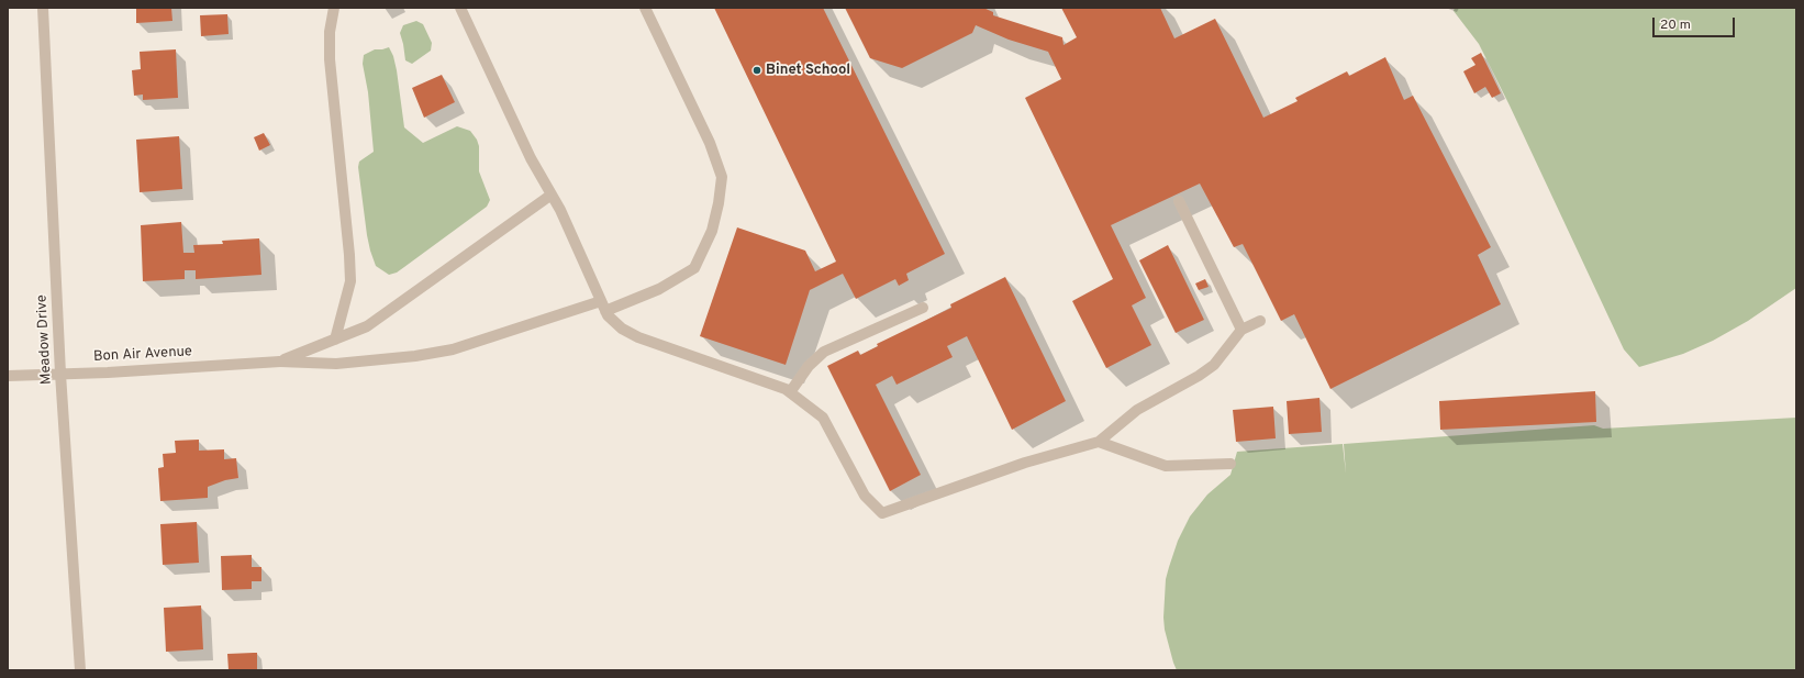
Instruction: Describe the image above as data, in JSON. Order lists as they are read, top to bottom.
{
  "streets": {
    "street": ["Meadow Drive", "Bon Air Avenue"]
  },
  "crossings": [
    ["Meadow Drive", "Bon Air Avenue"]
  ],
  "places": ["Binet School"],
  "scale_bar": "20 m"
}
